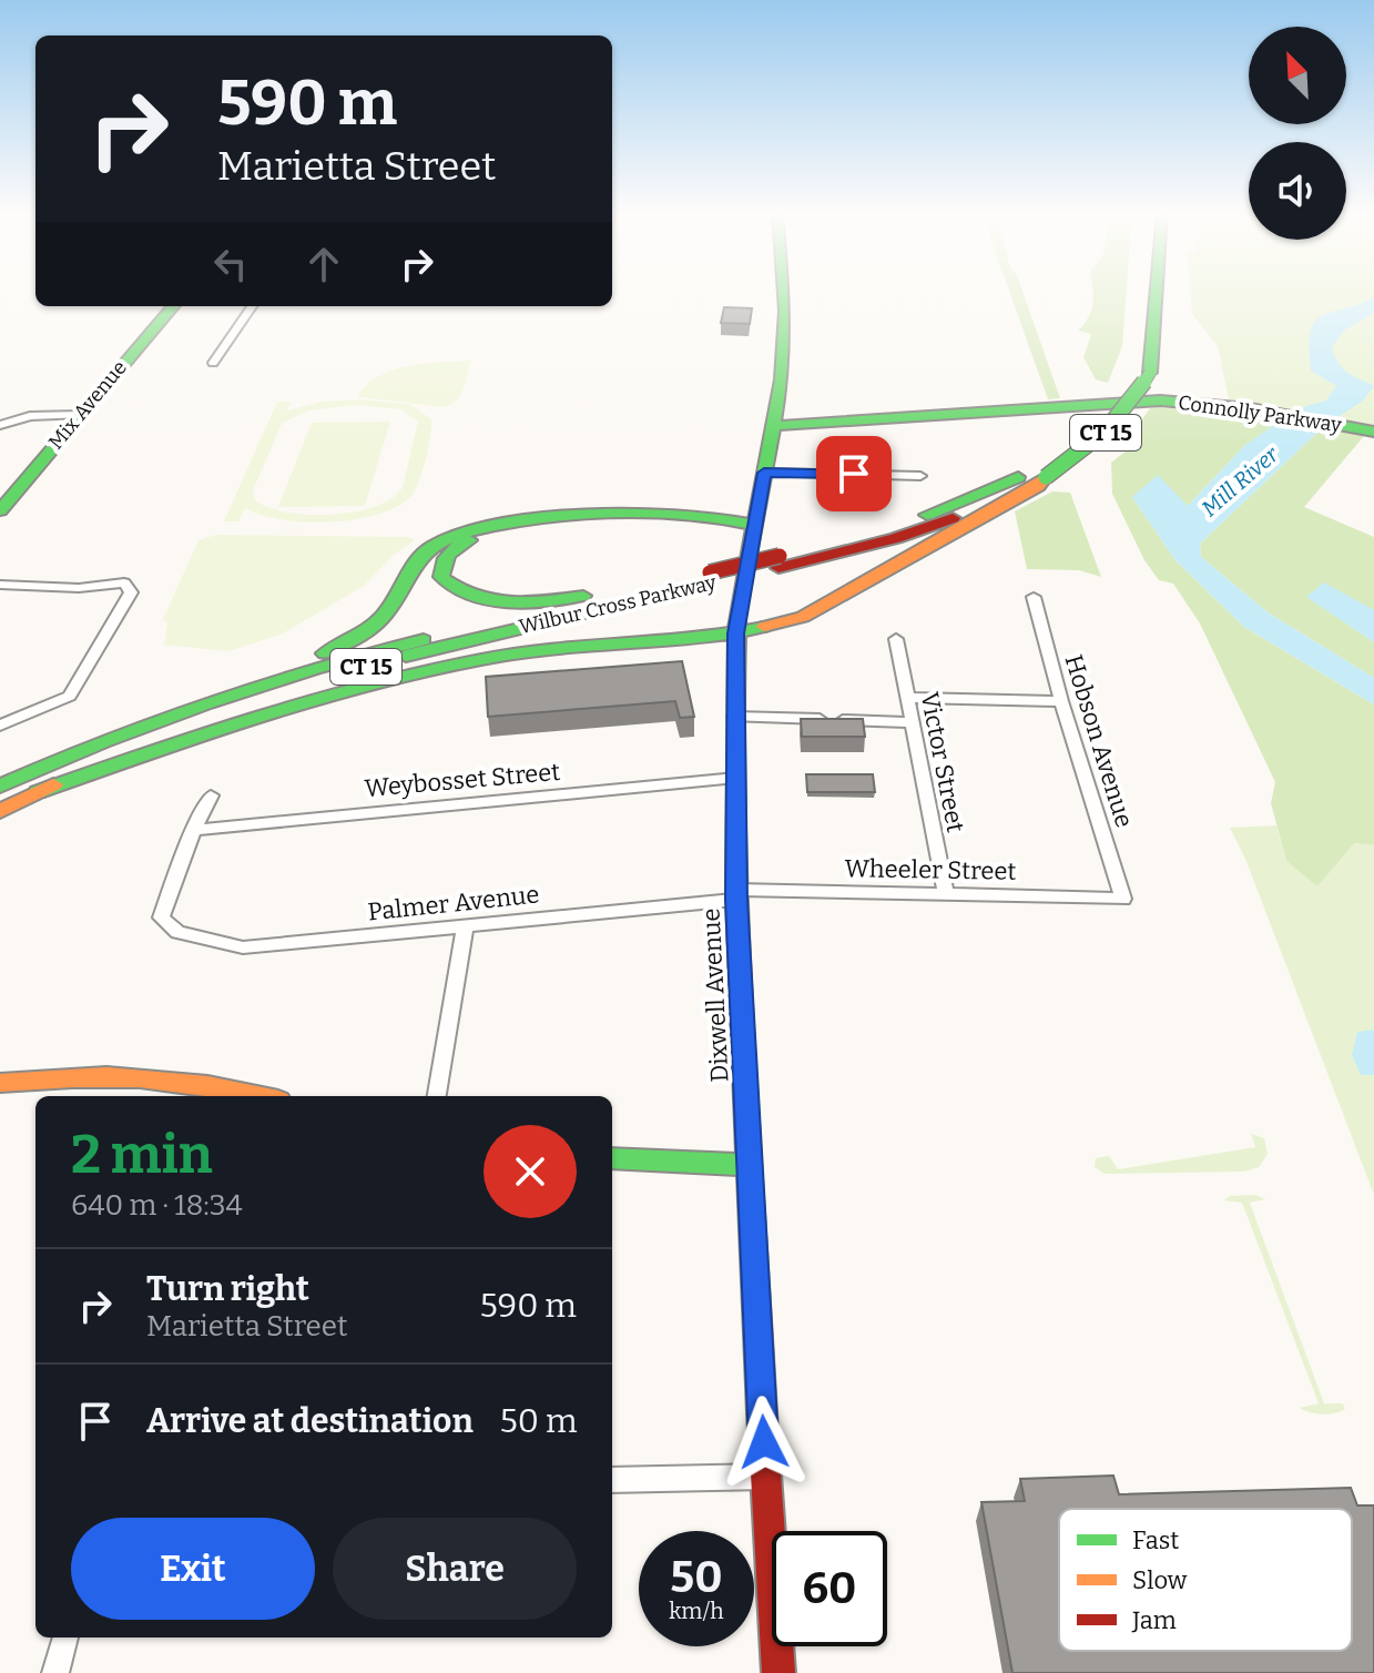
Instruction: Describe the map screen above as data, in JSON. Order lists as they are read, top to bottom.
{
  "streets": {
    "main road": [
      "Mix Avenue",
      "Connolly Parkway",
      "CT 15",
      "Wilbur Cross Parkway",
      "Dixwell Avenue"
    ],
    "street": [
      "Hobson Avenue",
      "Victor Street",
      "Weybosset Street",
      "Wheeler Street",
      "Palmer Avenue"
    ]
  },
  "crossings": [
    ["Connolly Parkway", "Dixwell Avenue"],
    ["Hobson Avenue", "Wheeler Street"],
    ["Victor Street", "Wheeler Street"],
    ["Weybosset Street", "Palmer Avenue"],
    ["Weybosset Street", "Dixwell Avenue"],
    ["Wheeler Street", "Palmer Avenue"],
    ["Wheeler Street", "Dixwell Avenue"],
    ["Palmer Avenue", "Dixwell Avenue"]
  ],
  "water": ["Mill River"],
  "legend": ["Fast", "Slow", "Jam"],
  "north": "top left",
  "page": {
    "turn": ["590 m", "Marietta Street"],
    "heading": ["2 min", "640 m · 18:34"],
    "list": [
      {
        "name": "Turn right",
        "note": "Marietta Street",
        "value": "590 m"
      },
      {
        "name": "Arrive at destination",
        "value": "50 m"
      }
    ],
    "buttons": ["Exit", "Share"],
    "speed": "50 km/h",
    "limit": "60"
  }
}
